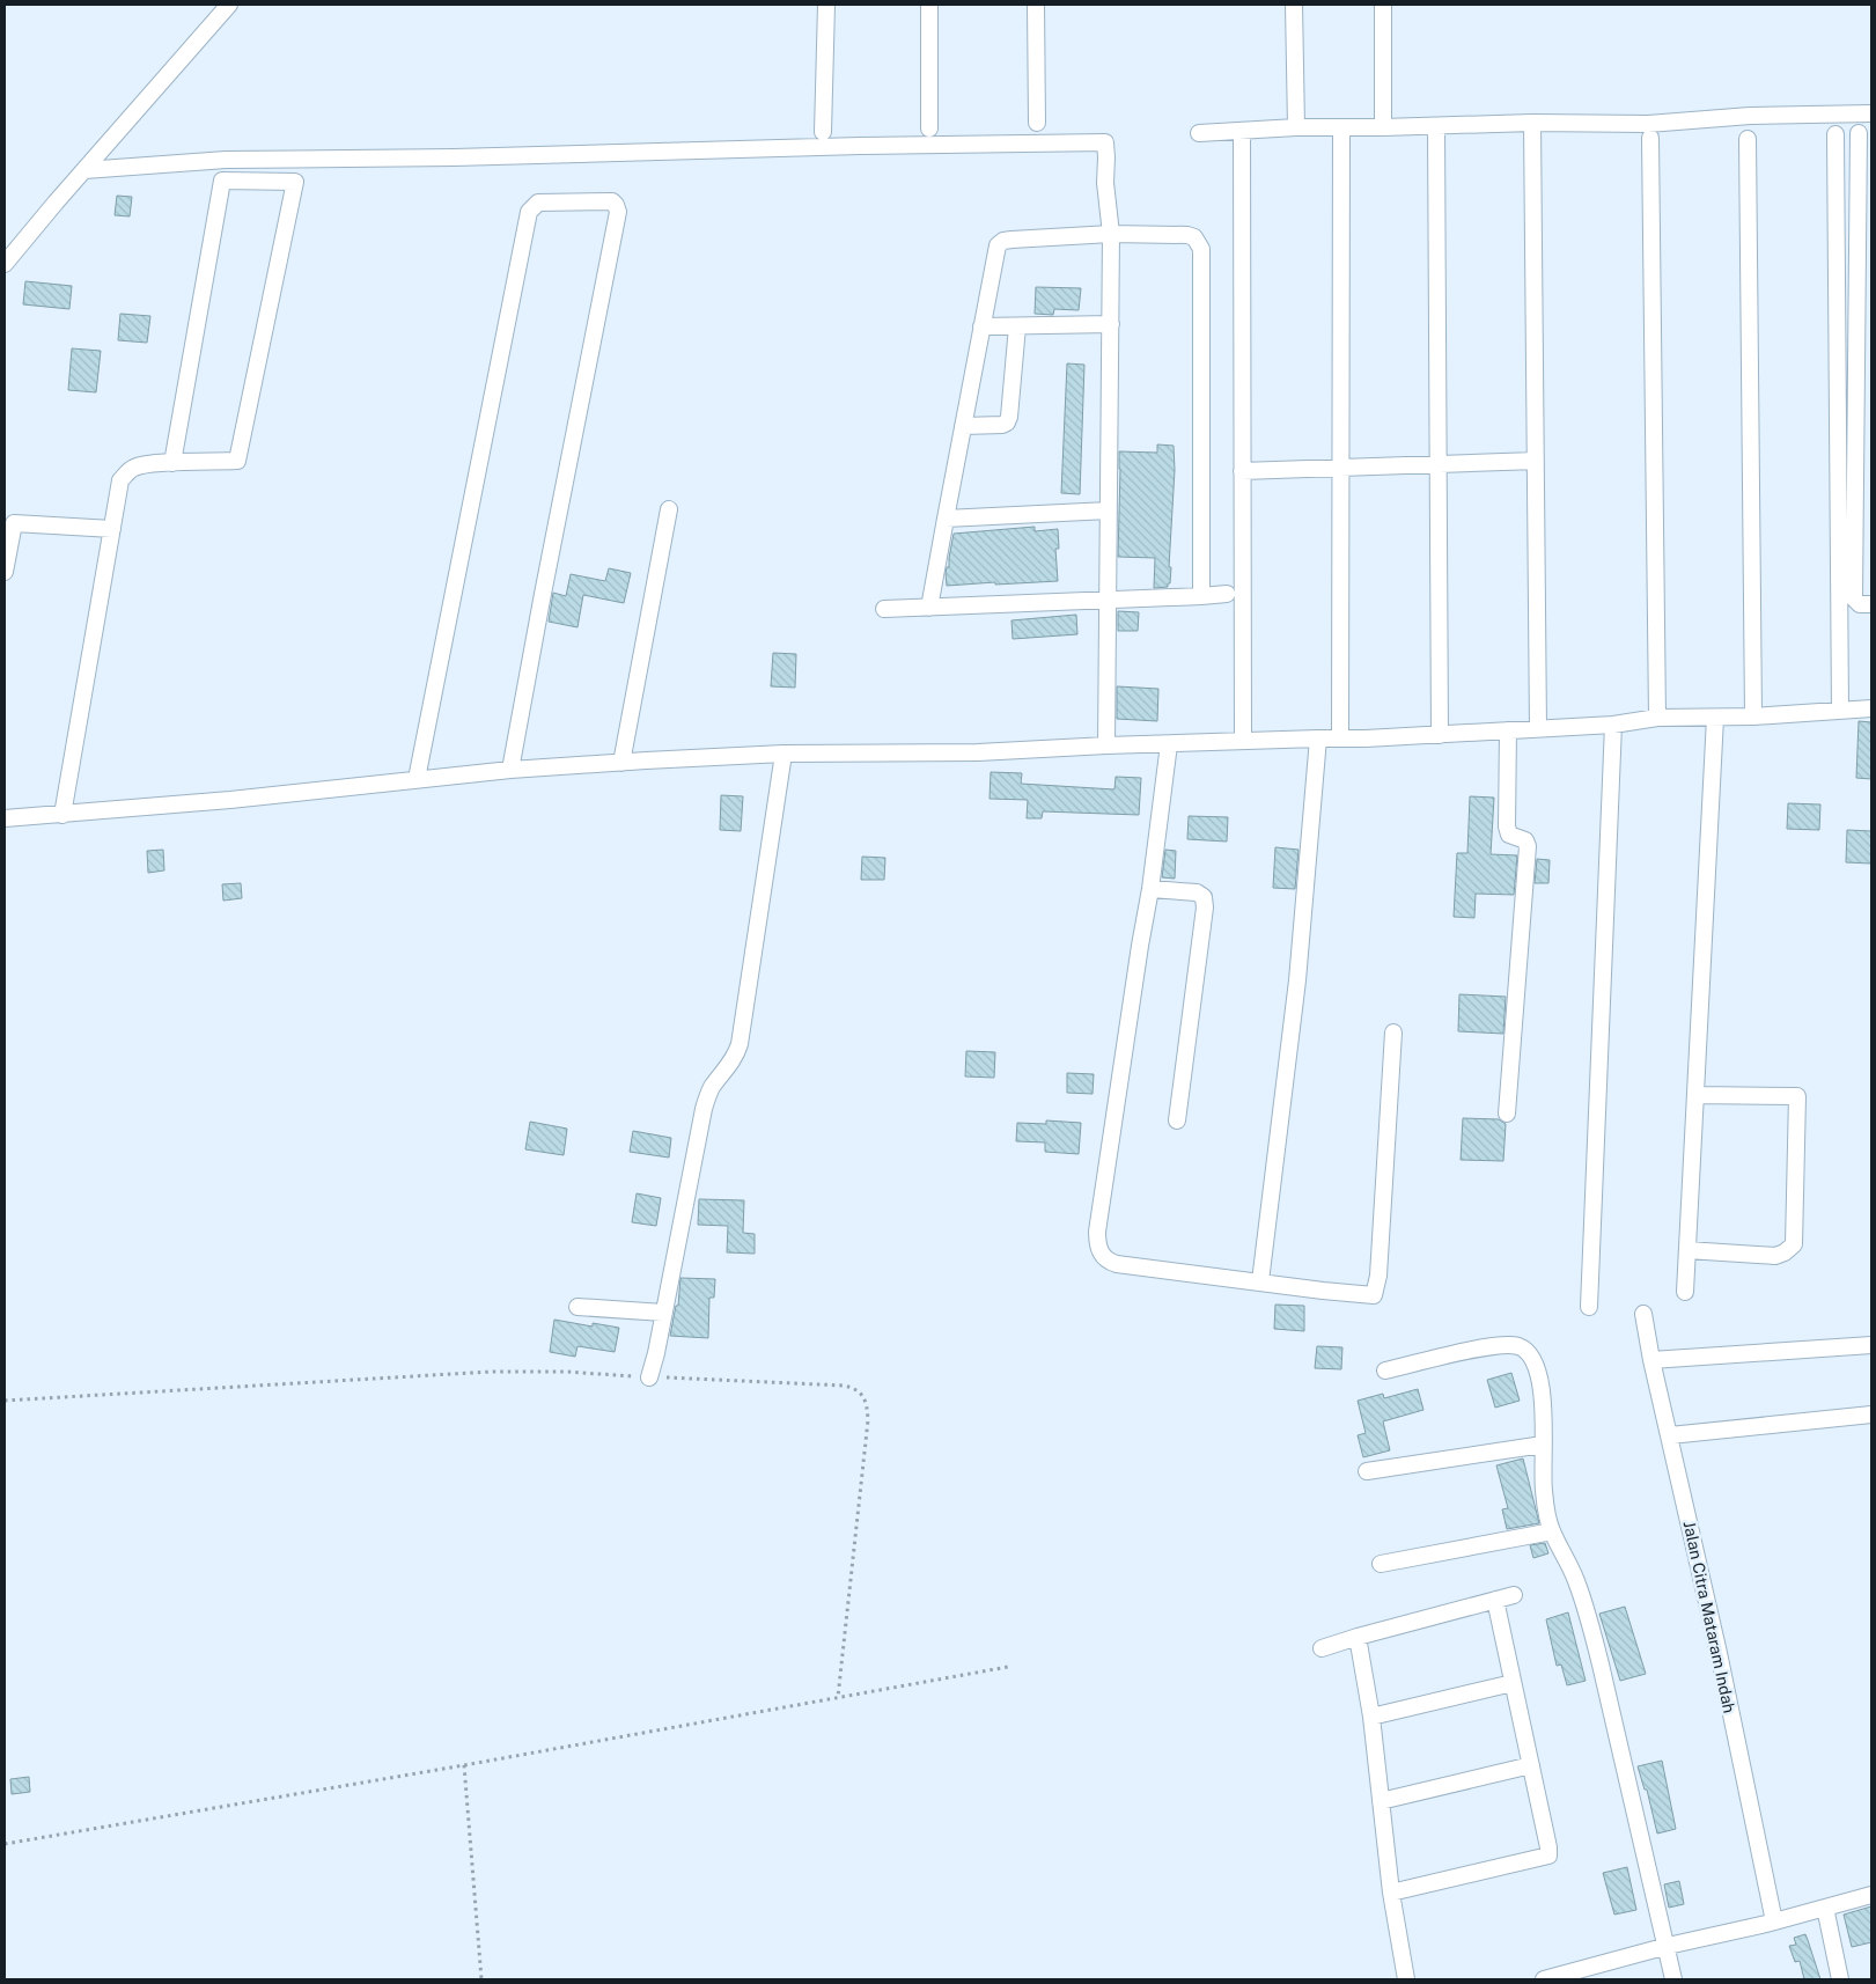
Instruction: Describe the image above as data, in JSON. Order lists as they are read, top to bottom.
{
  "streets": {
    "street": ["Jalan Citra Mataram Indah"]
  }
}
